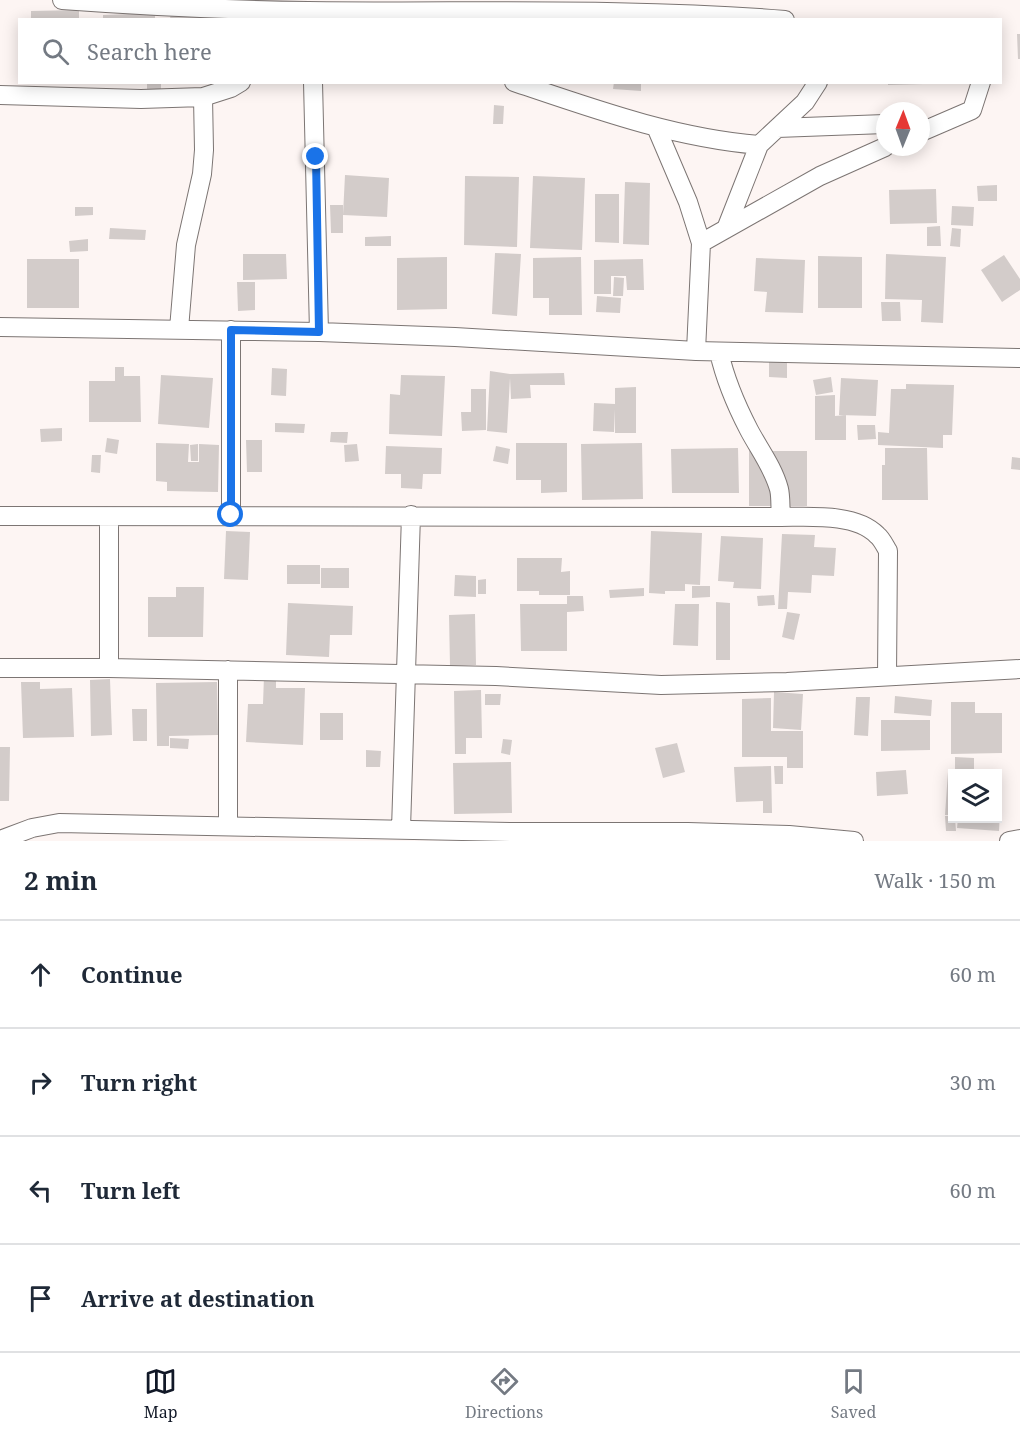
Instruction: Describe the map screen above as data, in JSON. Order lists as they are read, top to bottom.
{
  "north": "top",
  "page": {
    "search": "Search here",
    "heading": ["2 min", "Walk · 150 m"],
    "list": [
      ["Continue", "60 m"],
      ["Turn right", "30 m"],
      ["Turn left", "60 m"],
      "Arrive at destination"
    ],
    "nav": ["Map", "Directions", "Saved"]
  }
}
